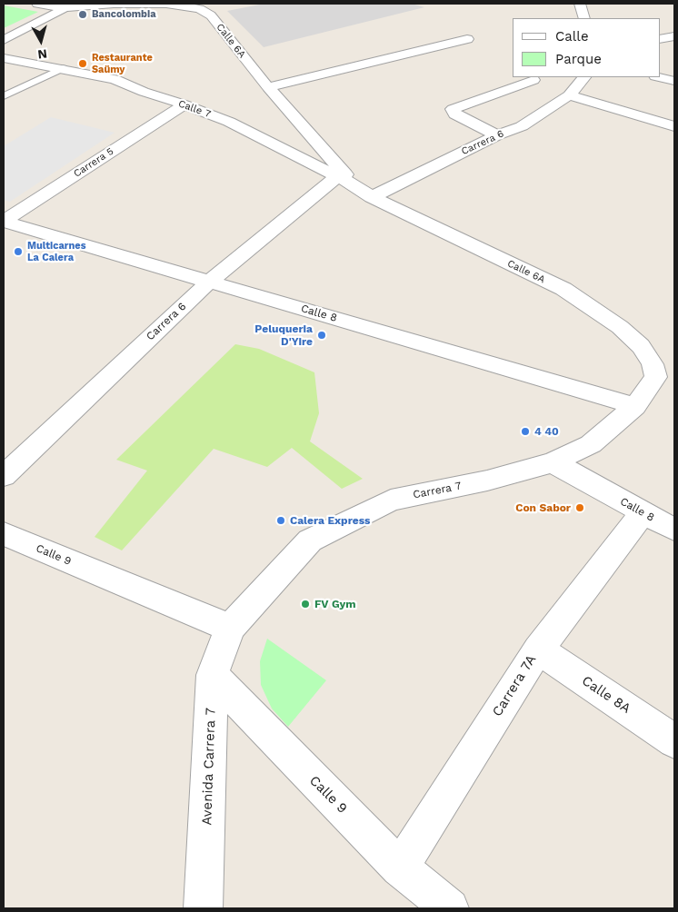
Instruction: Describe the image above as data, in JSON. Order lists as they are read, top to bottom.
{
  "streets": {
    "street": [
      "Calle 6A",
      "Calle 7",
      "Carrera 6",
      "Carrera 5",
      "Calle 8",
      "Carrera 7",
      "Calle 9",
      "Carrera 7A",
      "Calle 8A",
      "Avenida Carrera 7"
    ]
  },
  "crossings": [
    ["Calle 6A", "Calle 7"],
    ["Calle 6A", "Carrera 6"],
    ["Calle 6A", "Carrera 7"],
    ["Calle 7", "Carrera 6"],
    ["Calle 7", "Carrera 5"],
    ["Carrera 6", "Calle 8"],
    ["Carrera 5", "Calle 8"],
    ["Calle 8", "Carrera 7"],
    ["Calle 8", "Carrera 7A"],
    ["Carrera 7", "Calle 9"],
    ["Carrera 7", "Avenida Carrera 7"],
    ["Calle 9", "Carrera 7A"],
    ["Calle 9", "Avenida Carrera 7"],
    ["Carrera 7A", "Calle 8A"]
  ],
  "places": [
    "Bancolombia",
    "Restaurante Saümy",
    "Multicarnes La Calera",
    "Peluqueria D'Yire",
    "4 40",
    "Con Sabor",
    "Calera Express",
    "FV Gym"
  ],
  "legend": ["Calle", "Parque"],
  "north": "bottom"
}
